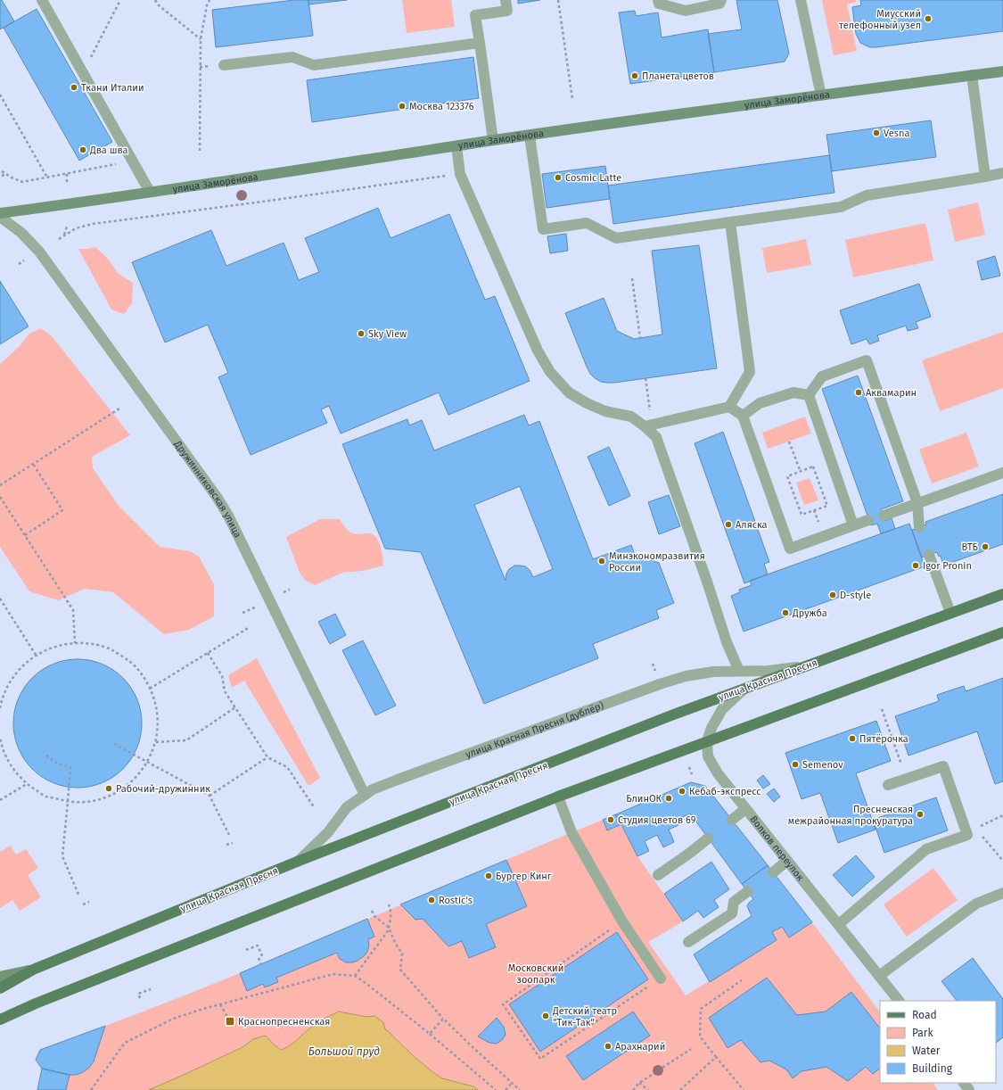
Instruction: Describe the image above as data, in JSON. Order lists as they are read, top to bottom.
{
  "streets": {
    "main road": ["улица Красная Пресня"],
    "street": [
      "улица Заморёнова",
      "Дружинниковская улица",
      "улица Красная Пресня (дублёр)",
      "Волков переулок"
    ]
  },
  "crossings": [
    ["Дружинниковская улица", "улица Красная Пресня (дублёр)"],
    ["улица Красная Пресня", "улица Красная Пресня (дублёр)"]
  ],
  "water": ["Большой пруд"],
  "parks": ["Московский зоопарк"],
  "places": {
    "other": [
      "Миусский телефонный узел",
      "Планета цветов",
      "Ткани Италии",
      "Москва 123376",
      "Vesna",
      "Два шва",
      "Cosmic Latte",
      "Sky View",
      "Аквамарин",
      "Аляска",
      "ВТБ",
      "Минэкономразвития России",
      "Igor Pronin",
      "D-style",
      "Дружба",
      "Пятёрочка",
      "Semenov",
      "Рабочий-дружинник",
      "Кебаб-экспресс",
      "БлинОК",
      "Пресненская межрайонная прокуратура",
      "Студия цветов 69",
      "Бургер Кинг",
      "Rostic's",
      "Детский театр \"Тик-Так\"",
      "Арахнарий"
    ],
    "transit": ["Краснопресненская"]
  },
  "legend": [
    "Road",
    "Park",
    "Water",
    "Building"
  ]
}
